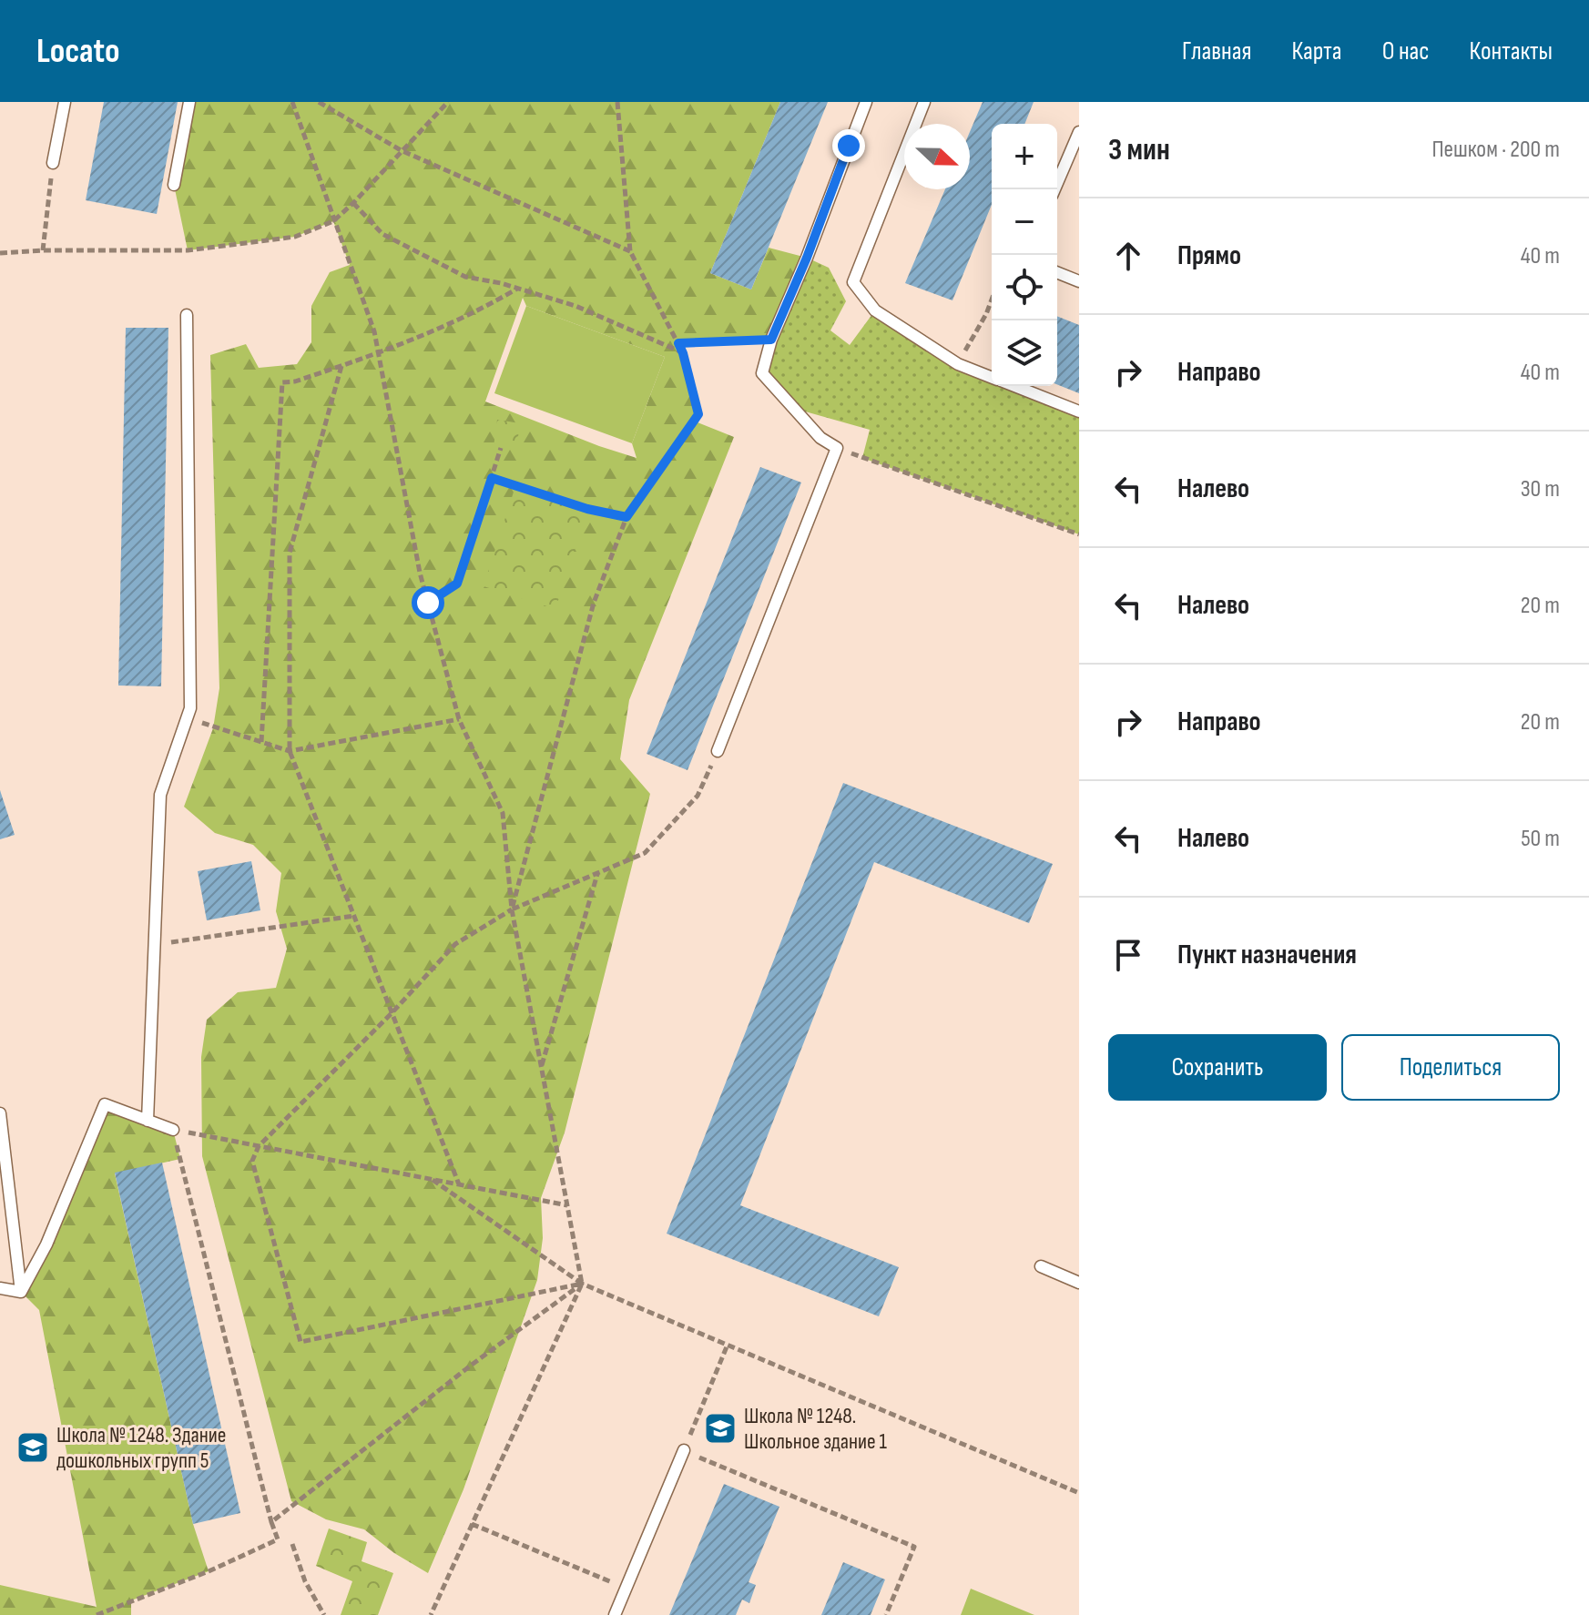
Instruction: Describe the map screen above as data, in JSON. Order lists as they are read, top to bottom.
{
  "places": {
    "school or university": ["Школа № 1248. Школьное здание 1", "Школа № 1248. Здание дошкольных групп 5"]
  },
  "north": "right",
  "page": {
    "header": "Locato",
    "nav": [
      "Главная",
      "Карта",
      "О нас",
      "Контакты"
    ],
    "heading": ["3 мин", "Пешком · 200 m"],
    "map_buttons": ["+", "−"],
    "list": [
      ["Прямо", "40 m"],
      ["Направо", "40 m"],
      ["Налево", "30 m"],
      ["Налево", "20 m"],
      ["Направо", "20 m"],
      ["Налево", "50 m"],
      "Пункт назначения"
    ],
    "buttons": ["Сохранить", "Поделиться"]
  }
}
